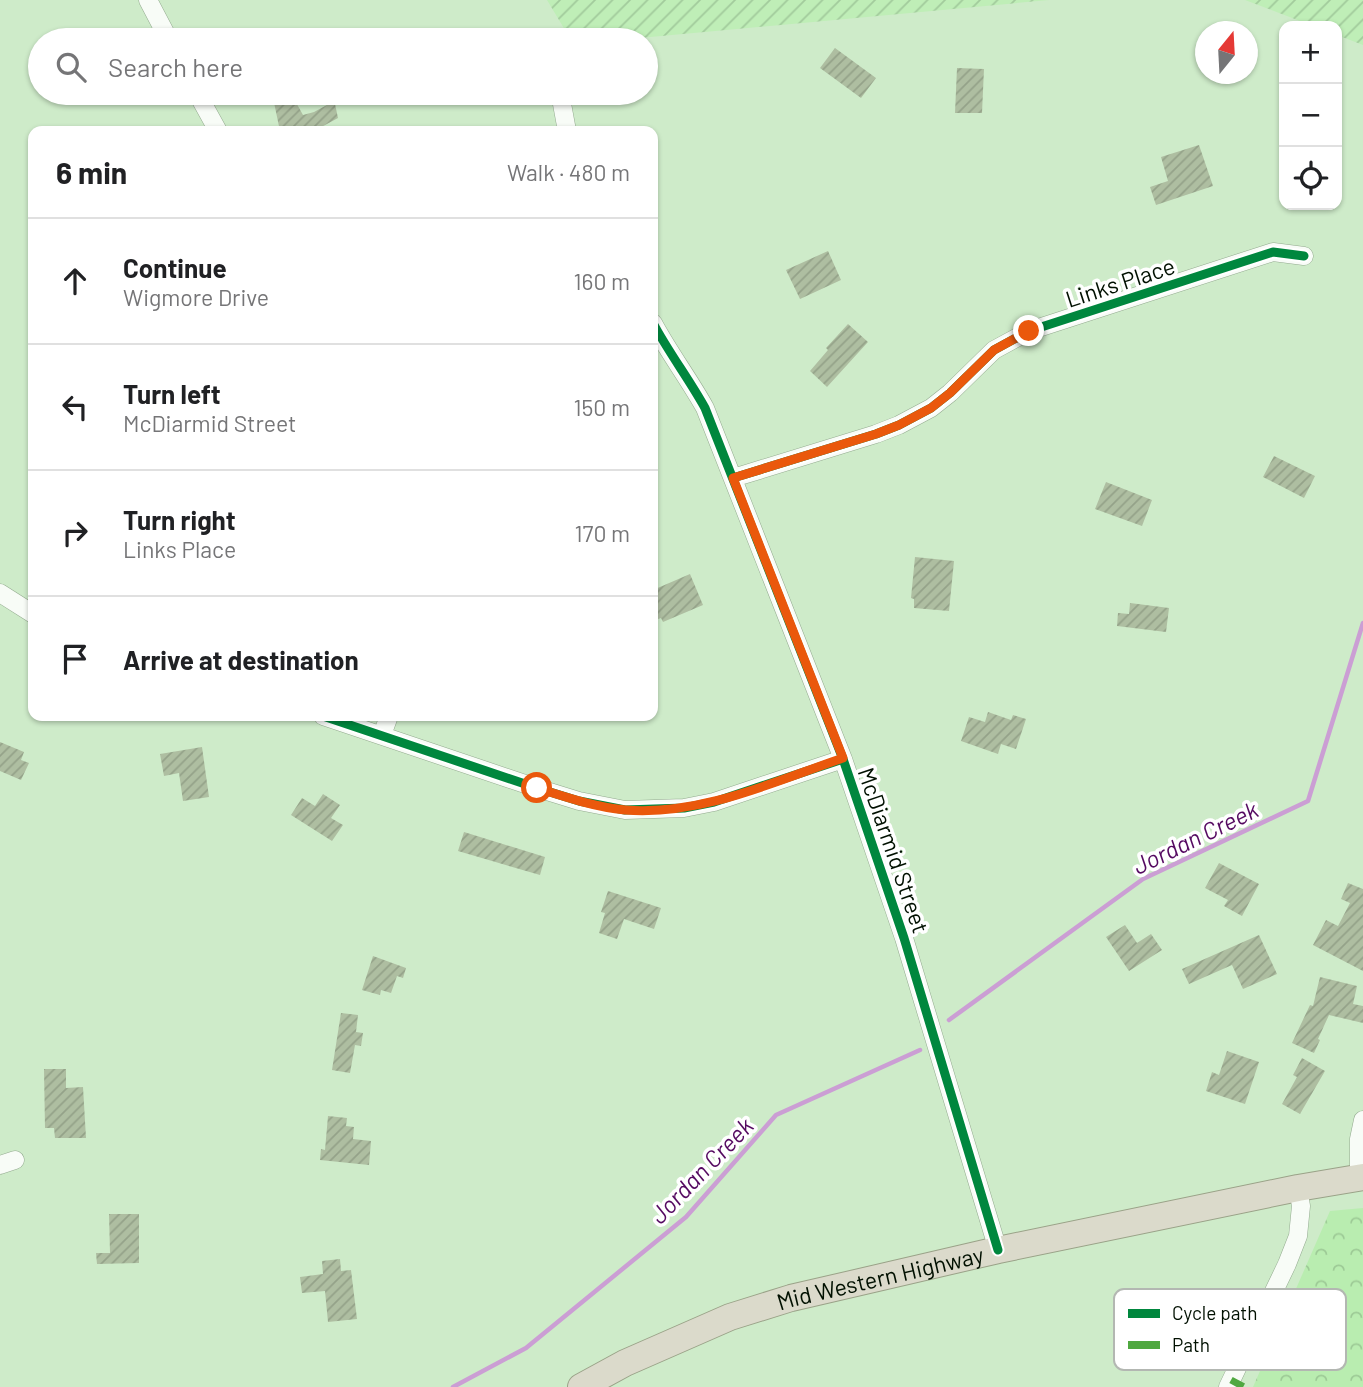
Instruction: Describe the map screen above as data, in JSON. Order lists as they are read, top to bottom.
{
  "streets": {
    "highway": ["Mid Western Highway"],
    "street": ["Links Place", "McDiarmid Street"]
  },
  "crossings": [
    ["Links Place", "McDiarmid Street"],
    ["McDiarmid Street", "Mid Western Highway"]
  ],
  "water": ["Jordan Creek"],
  "legend": ["Cycle path", "Path"],
  "north": "top",
  "page": {
    "map_buttons": ["+", "−"],
    "search": "Search here",
    "heading": ["6 min", "Walk · 480 m"],
    "list": [
      ["Continue", "Wigmore Drive", "160 m"],
      ["Turn left", "McDiarmid Street", "150 m"],
      ["Turn right", "Links Place", "170 m"],
      "Arrive at destination"
    ]
  }
}
